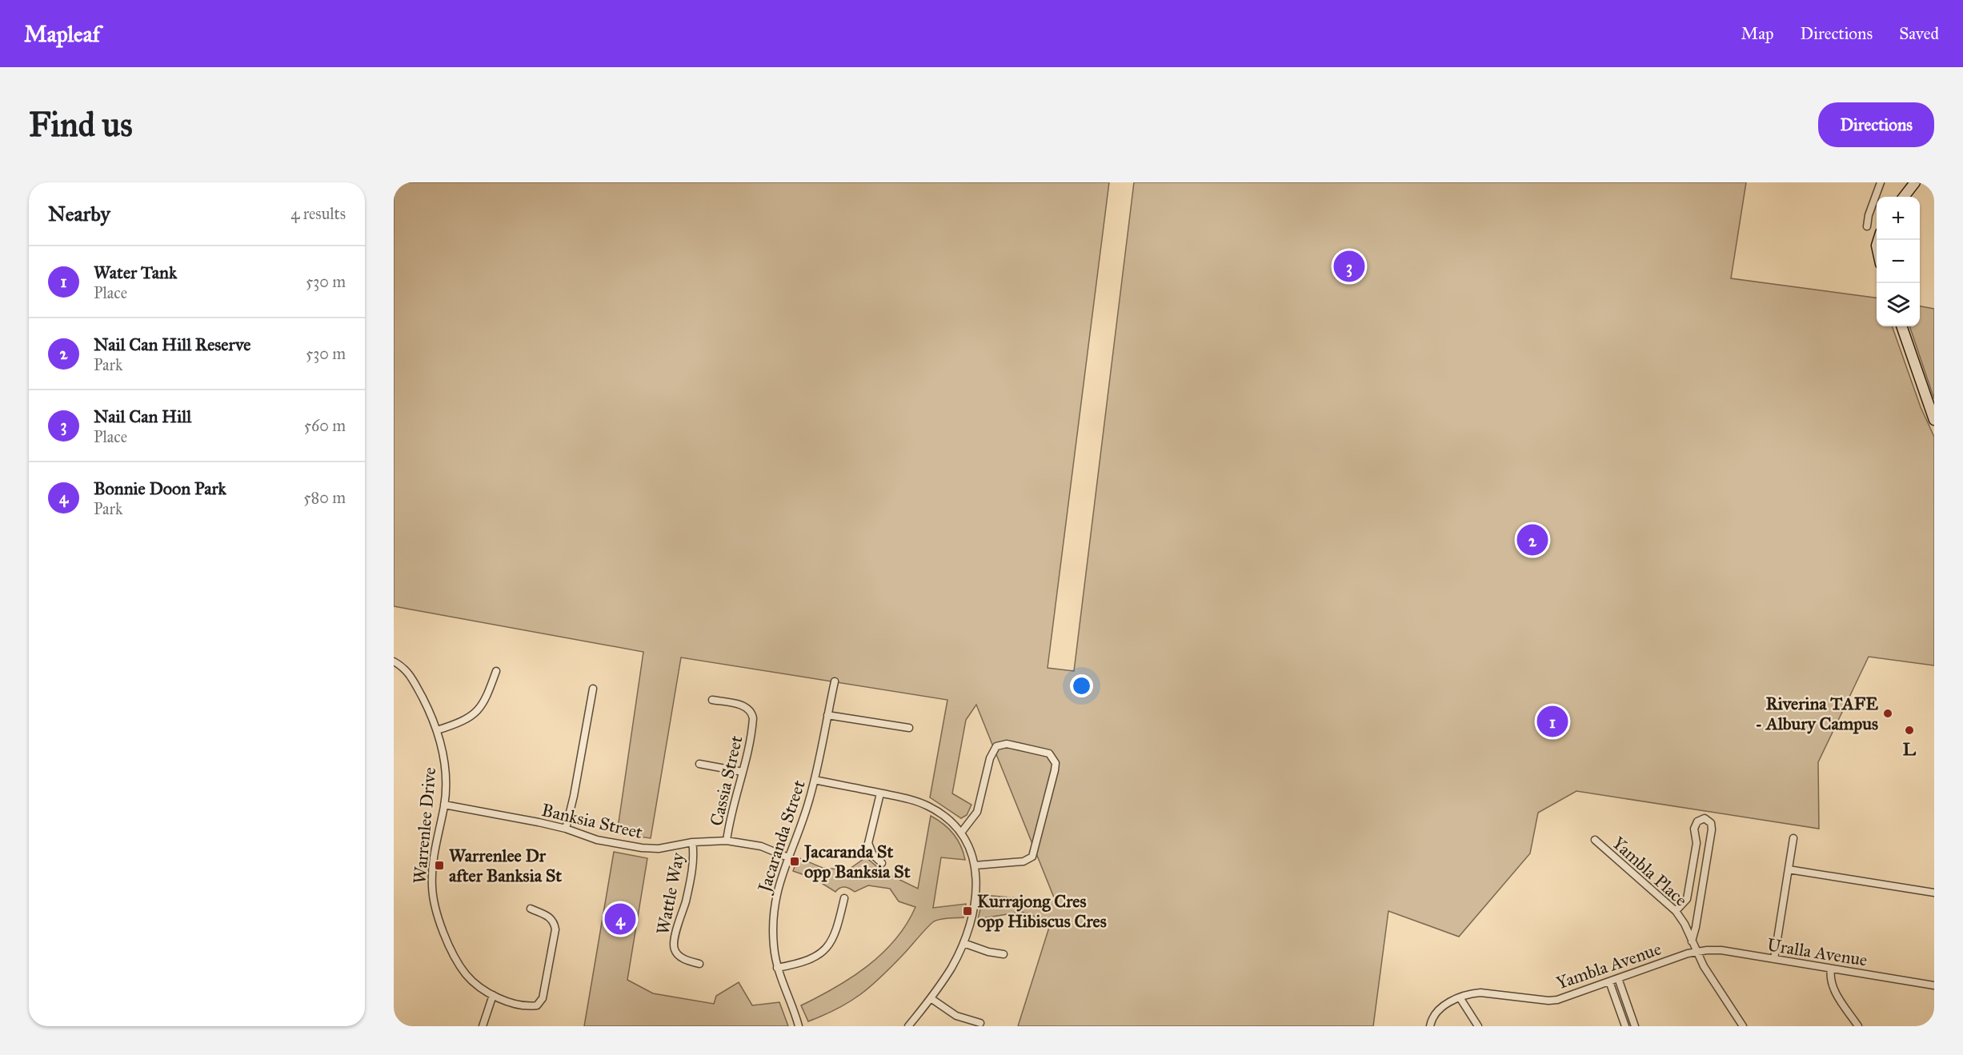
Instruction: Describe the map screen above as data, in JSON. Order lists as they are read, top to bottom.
{
  "streets": {
    "street": [
      "Cassia Street",
      "Banksia Street",
      "Warrenlee Drive",
      "Jacaranda Street",
      "Yambla Place",
      "Wattle Way",
      "Uralla Avenue",
      "Yambla Avenue"
    ]
  },
  "crossings": [
    ["Cassia Street", "Banksia Street"],
    ["Banksia Street", "Warrenlee Drive"],
    ["Banksia Street", "Jacaranda Street"],
    ["Banksia Street", "Wattle Way"],
    ["Yambla Place", "Uralla Avenue"],
    ["Yambla Place", "Yambla Avenue"],
    ["Uralla Avenue", "Yambla Avenue"]
  ],
  "places": {
    "other": ["Riverina TAFE - Albury Campus", "L"],
    "transit": ["Jacaranda St opp Banksia St", "Warrenlee Dr after Banksia St", "Kurrajong Cres opp Hibiscus Cres"]
  },
  "page": {
    "header": "Mapleaf",
    "nav": ["Map", "Directions", "Saved"],
    "buttons": "Directions",
    "title": "Find us",
    "heading": ["Nearby", "4 results"],
    "map_buttons": ["+", "−"],
    "list": [
      {
        "mark": "1",
        "name": "Water Tank",
        "note": "Place",
        "value": "530 m"
      },
      {
        "mark": "2",
        "name": "Nail Can Hill Reserve",
        "note": "Park",
        "value": "530 m"
      },
      {
        "mark": "3",
        "name": "Nail Can Hill",
        "note": "Place",
        "value": "560 m"
      },
      {
        "mark": "4",
        "name": "Bonnie Doon Park",
        "note": "Park",
        "value": "580 m"
      }
    ],
    "pins": [
      "3",
      "2",
      "1",
      "4"
    ]
  }
}
